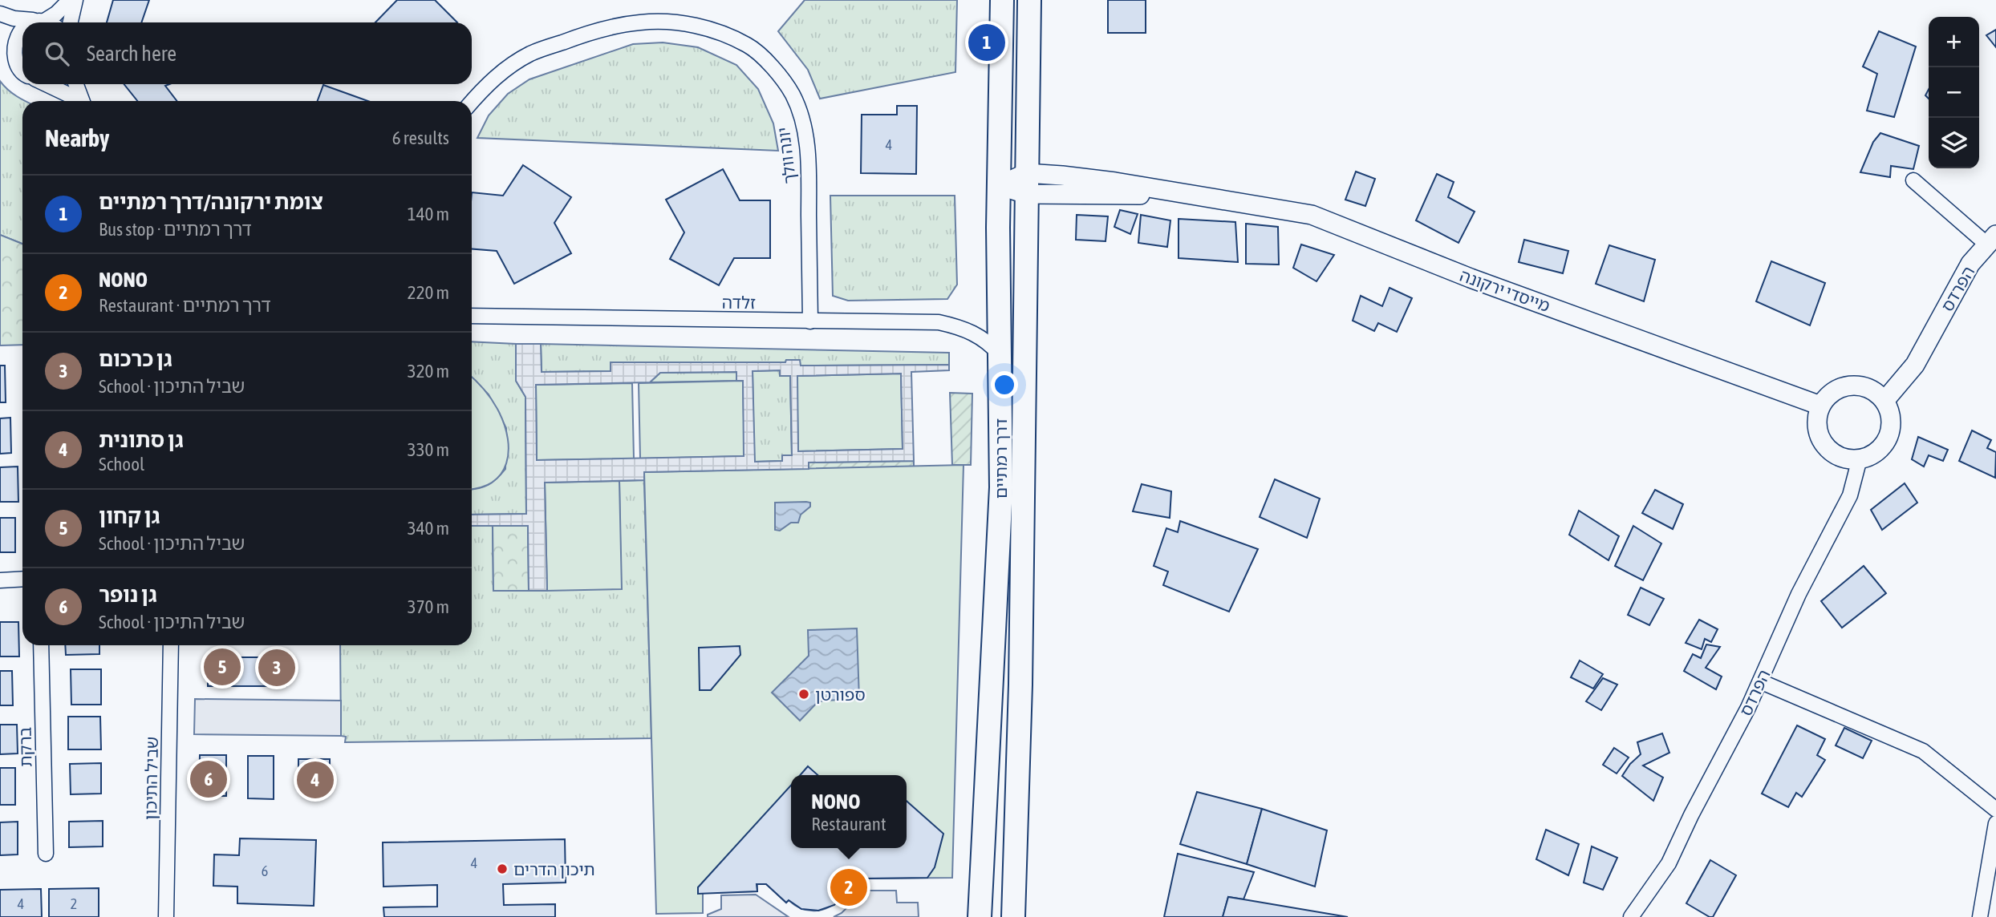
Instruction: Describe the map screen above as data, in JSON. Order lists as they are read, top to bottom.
{
  "streets": {
    "main road": ["דרך רמתיים"],
    "street": [
      "יונה וולך",
      "הפרדס",
      "מייסדי ירקונה",
      "זלדה",
      "ברקת",
      "שביל התיכון"
    ]
  },
  "crossings": [
    ["יונה וולך", "זלדה"],
    ["הפרדס", "מייסדי ירקונה"],
    ["מייסדי ירקונה", "דרך רמתיים"],
    ["זלדה", "דרך רמתיים"]
  ],
  "places": ["ספורטן", "תיכון הדרים"],
  "house_numbers": [
    "4",
    "4",
    "6",
    "4",
    "2"
  ],
  "page": {
    "map_buttons": ["+", "−"],
    "pins": [
      "1",
      "5",
      "3",
      "6",
      "4",
      "2"
    ],
    "search": "Search here",
    "heading": ["Nearby", "6 results"],
    "list": [
      {
        "mark": "1",
        "name": "צומת ירקונה/דרך רמתיים",
        "note": "Bus stop · דרך רמתיים",
        "value": "140 m"
      },
      {
        "mark": "2",
        "name": "NONO",
        "note": "Restaurant · דרך רמתיים",
        "value": "220 m"
      },
      {
        "mark": "3",
        "name": "גן כרכום",
        "note": "School · שביל התיכון",
        "value": "320 m"
      },
      {
        "mark": "4",
        "name": "גן סתונית",
        "note": "School",
        "value": "330 m"
      },
      {
        "mark": "5",
        "name": "גן קחון",
        "note": "School · שביל התיכון",
        "value": "340 m"
      },
      {
        "mark": "6",
        "name": "גן נופר",
        "note": "School · שביל התיכון",
        "value": "370 m"
      }
    ],
    "popup": ["NONO", "Restaurant"]
  }
}
